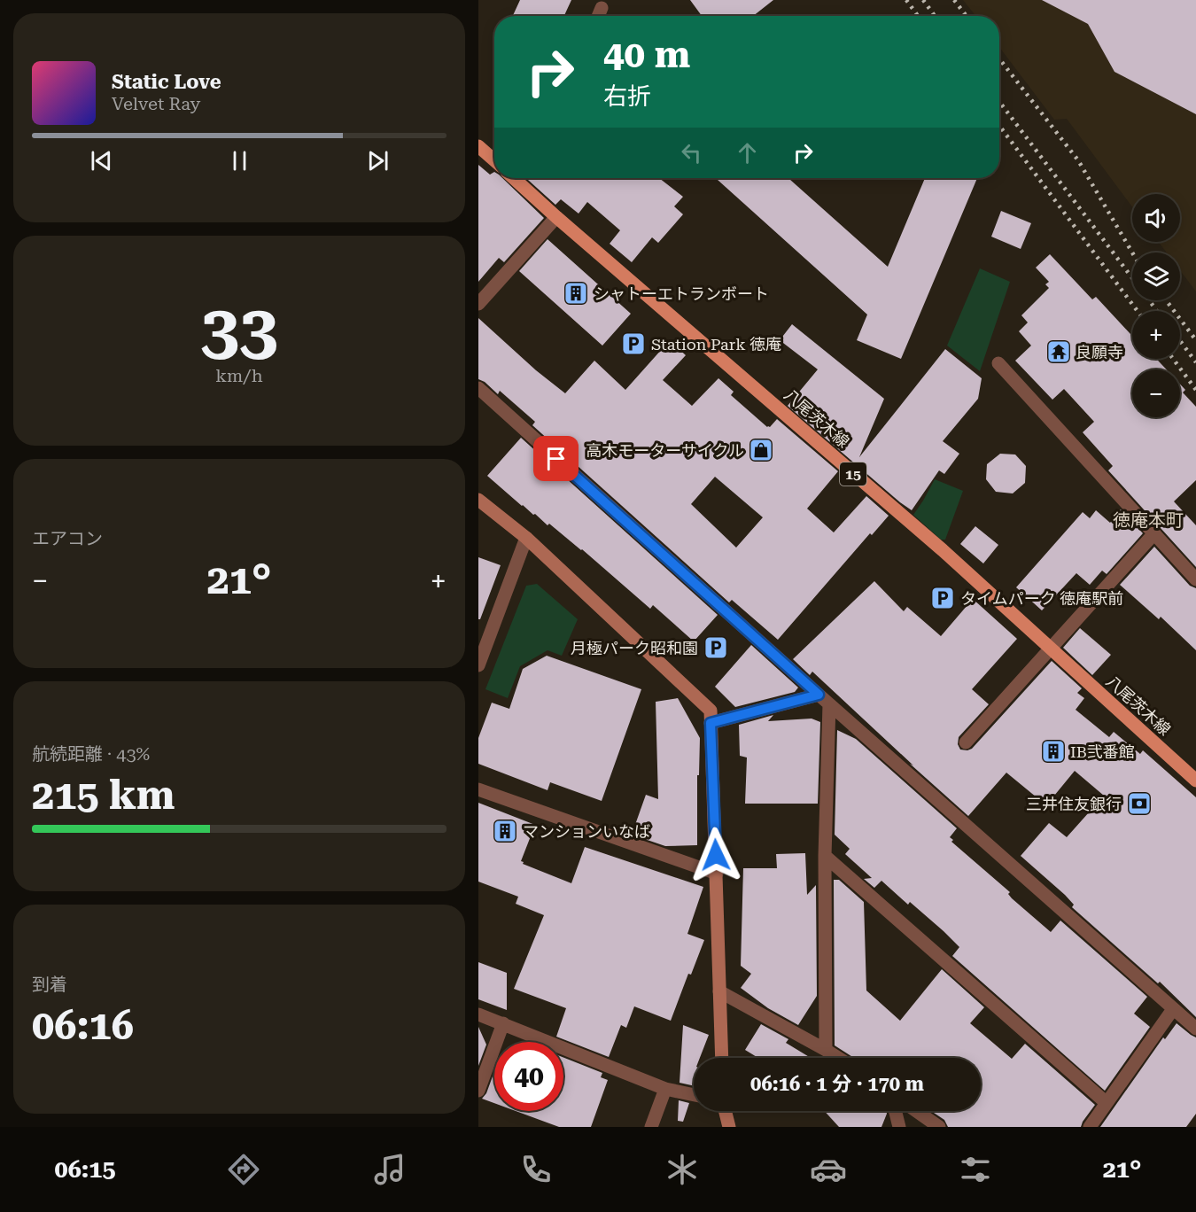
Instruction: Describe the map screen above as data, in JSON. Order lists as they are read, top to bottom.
{
  "streets": {
    "main road": ["八尾茨木線", "15"]
  },
  "districts": ["徳庵本町"],
  "places": {
    "building": ["シャトーエトランボート", "IB弐番館", "マンションいなば"],
    "parking": ["Station Park 徳庵", "タイムパーク 徳庵駅前", "月極パーク昭和園"],
    "temple": ["良願寺"],
    "shop": ["高木モーターサイクル"],
    "bank": ["三井住友銀行"]
  },
  "page": {
    "turn": ["40 m", "右折"],
    "song": ["Static Love", "Velvet Ray"],
    "map_buttons": ["+", "−"],
    "tile": [
      ["33", "km/h"],
      "エアコン",
      ["航続距離 · 43%", "215 km"],
      ["到着", "06:16"]
    ],
    "heat": ["−", "21°", "+"],
    "limit": "40",
    "trip": "06:16 · 1 分 · 170 m",
    "tabs": ["06:15", "21°"]
  }
}
